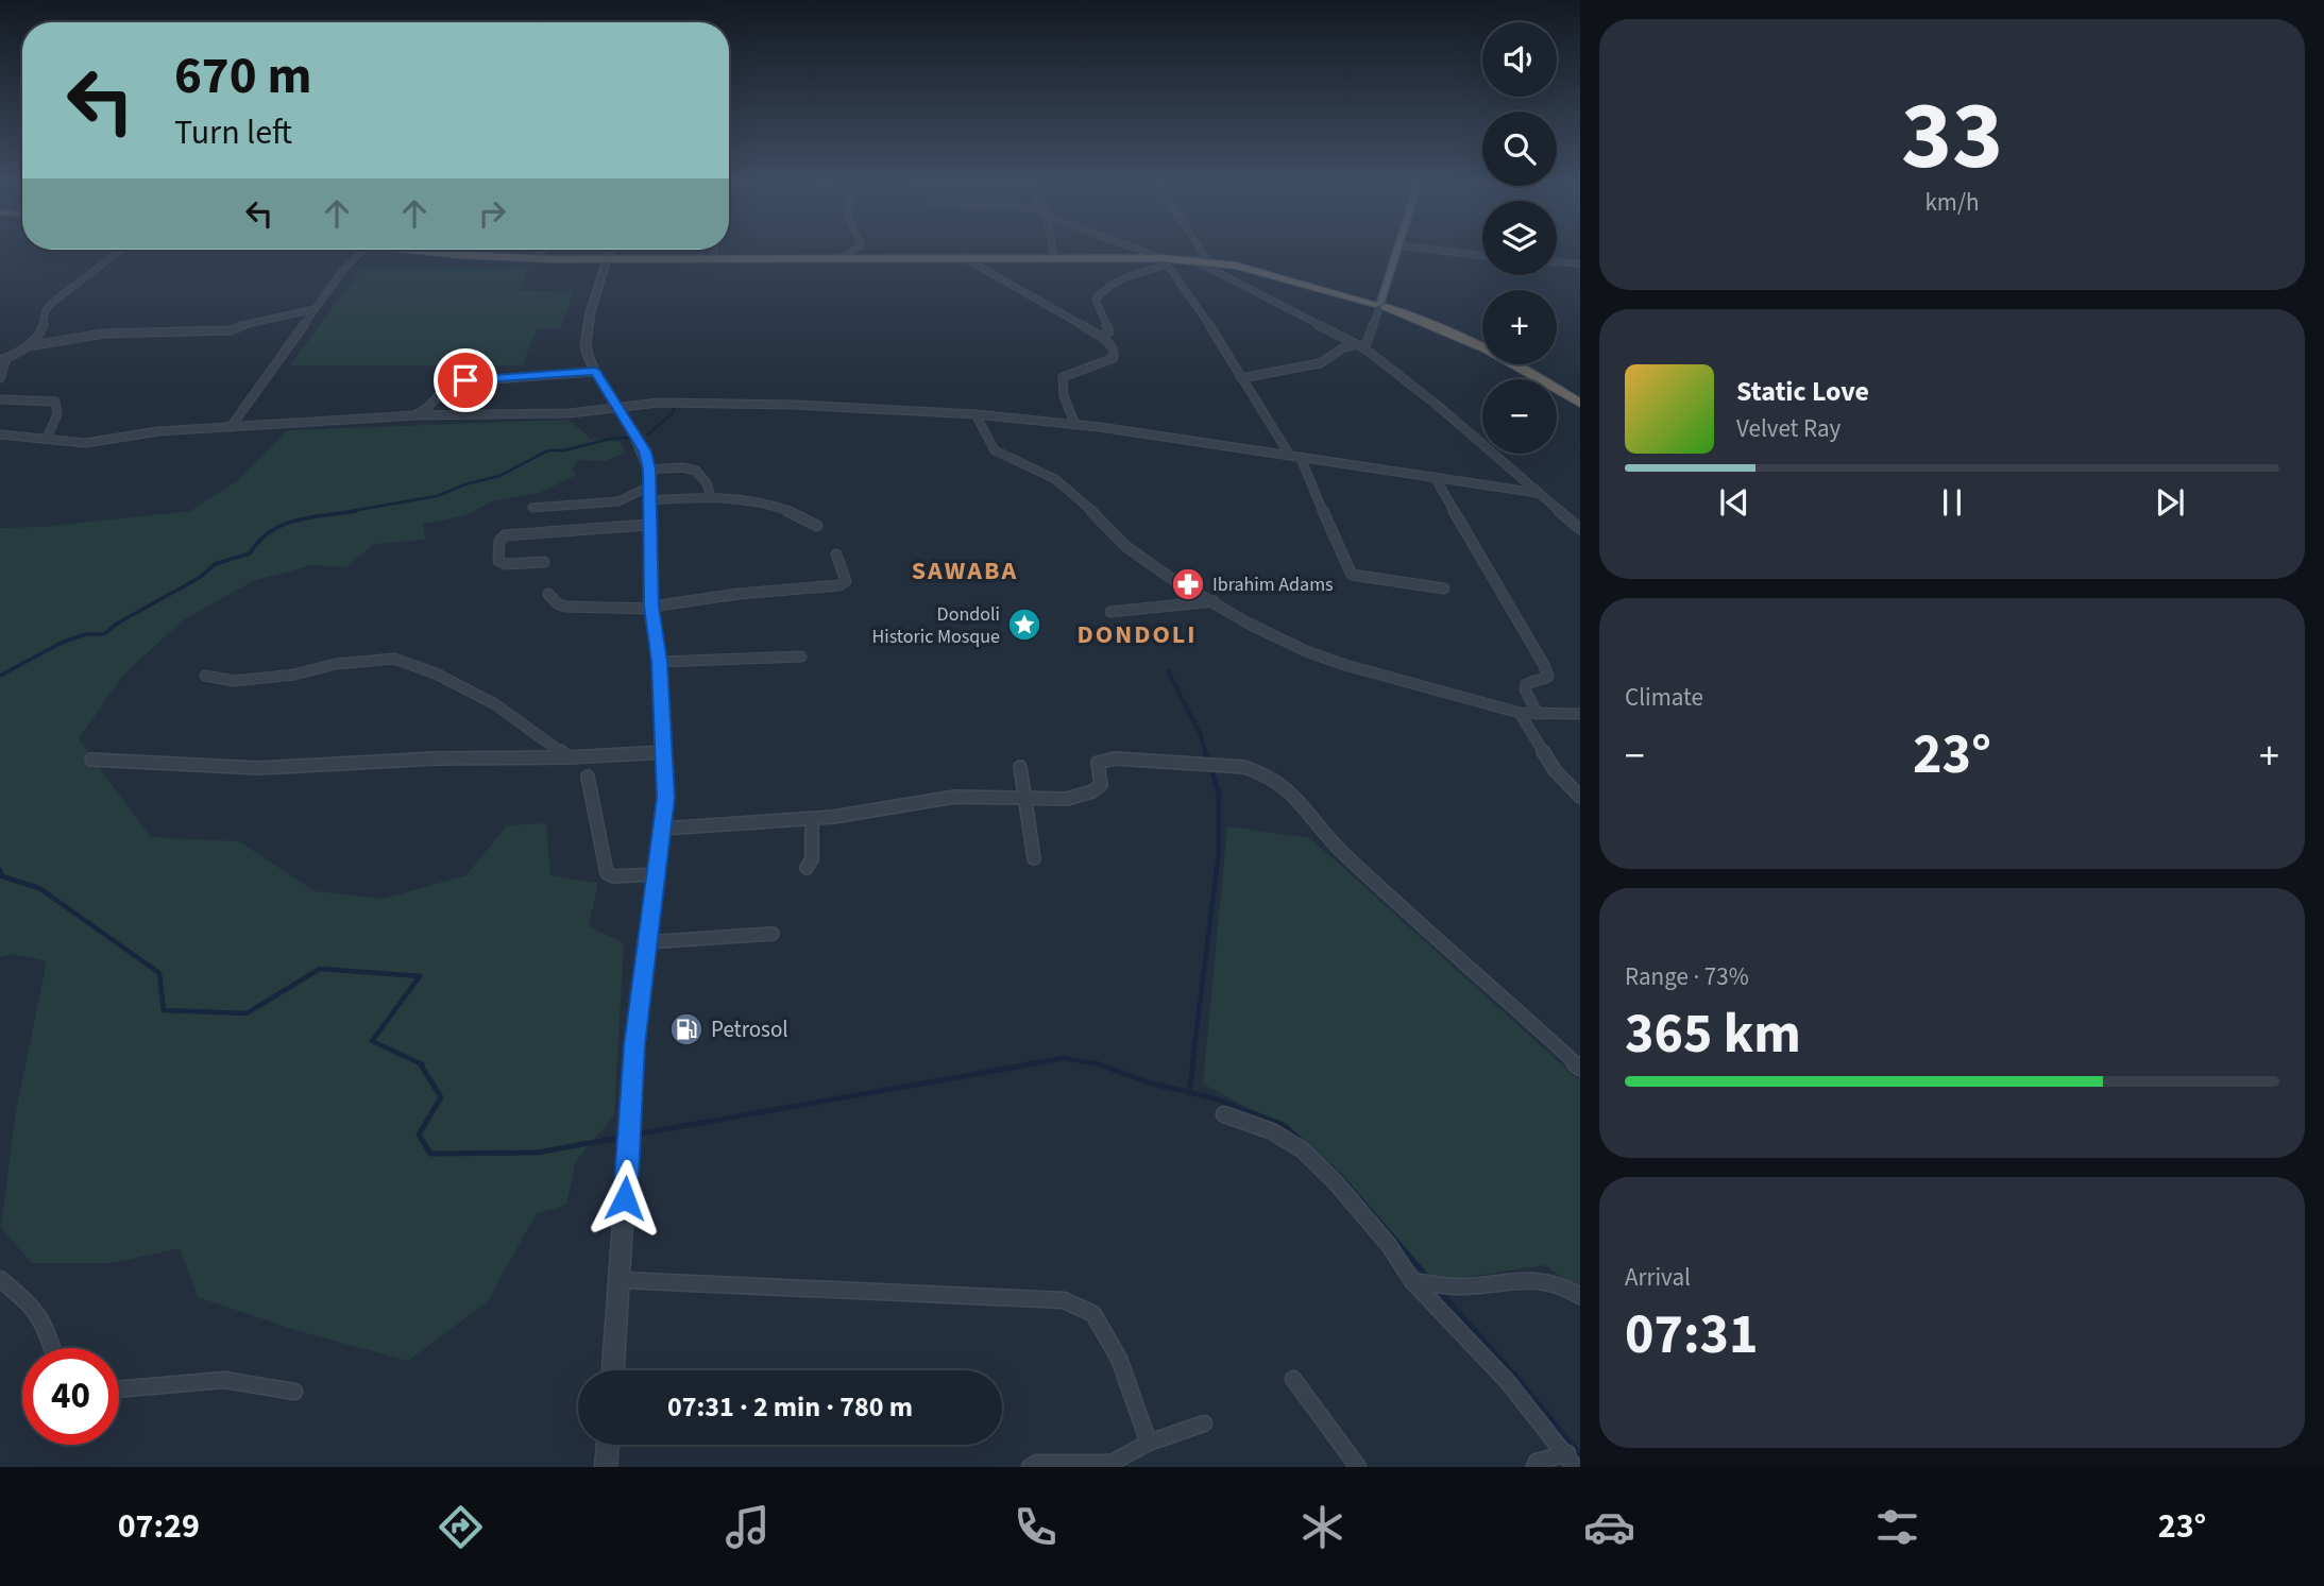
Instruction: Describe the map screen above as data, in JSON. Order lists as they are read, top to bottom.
{
  "districts": ["SAWABA", "DONDOLI"],
  "places": {
    "pharmacy": ["Ibrahim Adams"],
    "place": ["Dondoli Historic Mosque"],
    "fuel station": ["Petrosol"]
  },
  "page": {
    "tile": [
      ["33", "km/h"],
      "Climate",
      ["Range · 73%", "365 km"],
      ["Arrival", "07:31"]
    ],
    "map_buttons": ["+", "−"],
    "turn": ["670 m", "Turn left"],
    "song": ["Static Love", "Velvet Ray"],
    "heat": ["−", "23°", "+"],
    "limit": "40",
    "trip": "07:31 · 2 min · 780 m",
    "tabs": ["07:29", "23°"]
  }
}
